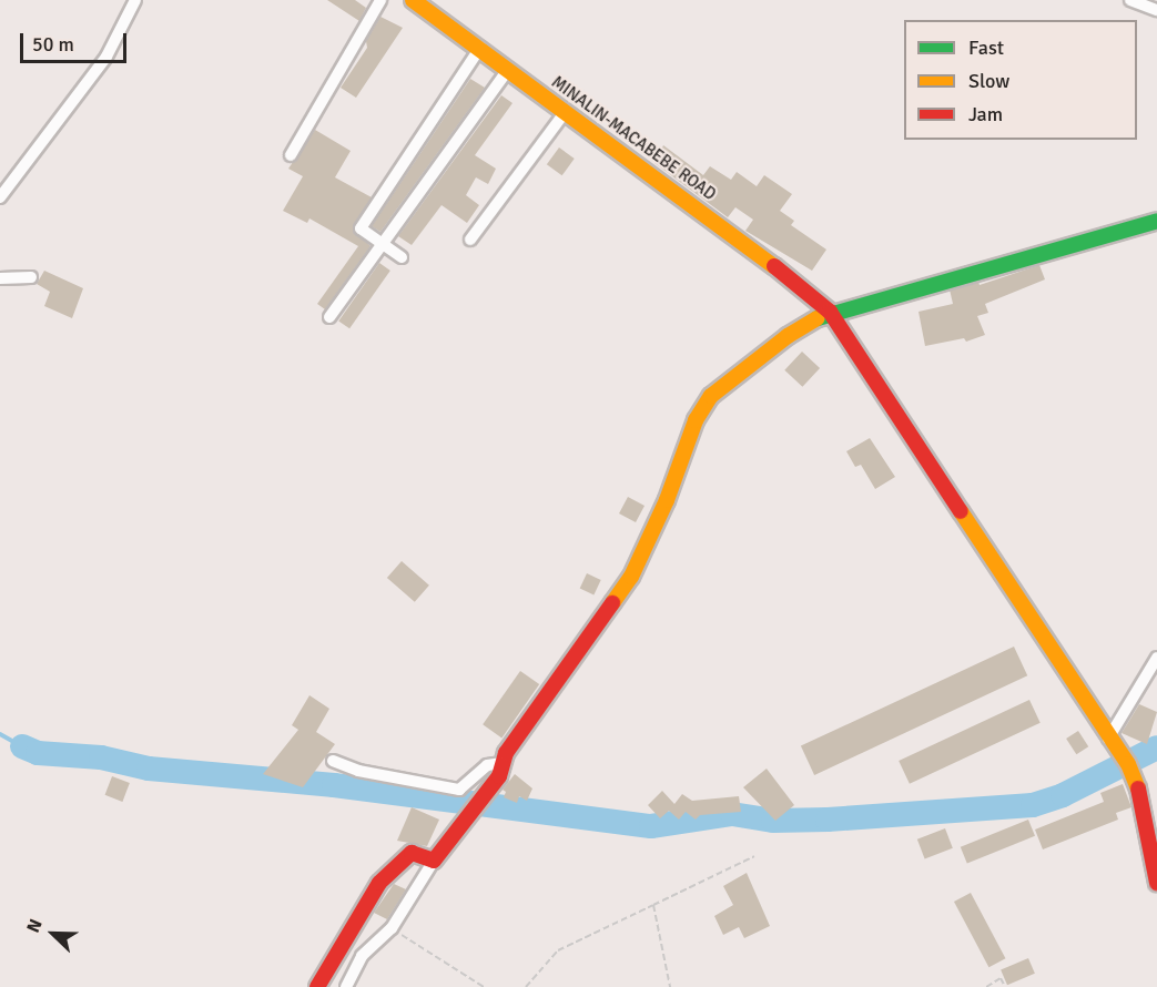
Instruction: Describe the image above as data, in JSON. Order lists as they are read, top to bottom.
{
  "streets": {
    "street": ["MINALIN-MACABEBE ROAD"]
  },
  "legend": ["Fast", "Slow", "Jam"],
  "scale_bar": "50 m",
  "north": "top left"
}
